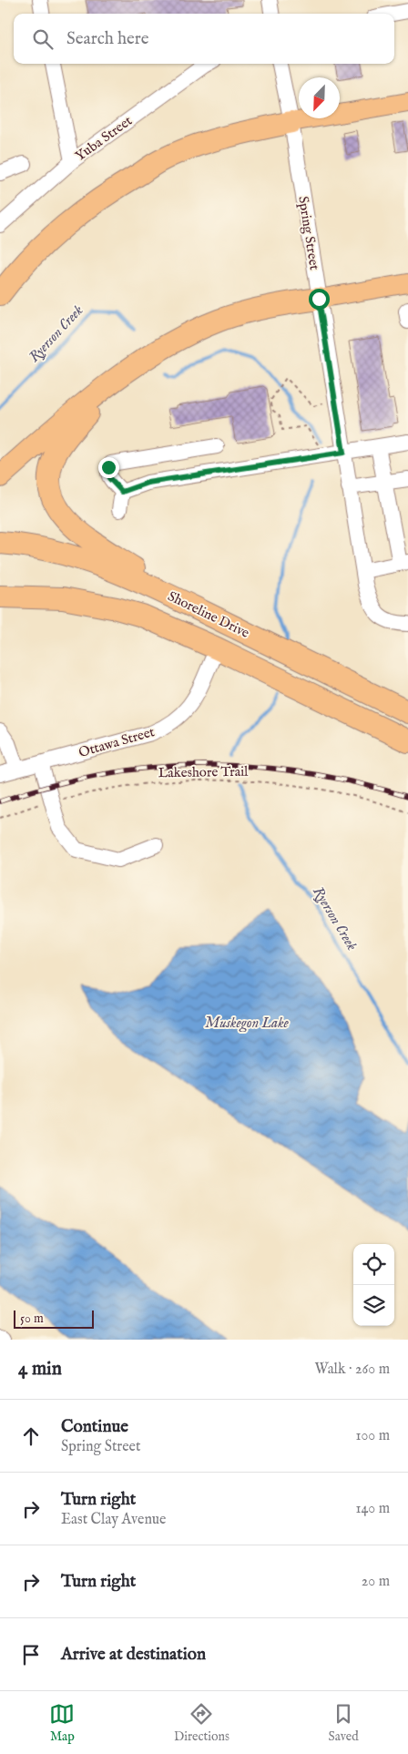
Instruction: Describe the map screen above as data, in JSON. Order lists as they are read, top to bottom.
{
  "streets": {
    "highway": ["Shoreline Drive"],
    "street": ["Yuba Street", "Spring Street", "Ottawa Street"],
    "path": ["Lakeshore Trail"]
  },
  "crossings": [
    ["Shoreline Drive", "Ottawa Street"]
  ],
  "water": ["Ryerson Creek", "Muskegon Lake"],
  "scale_bar": "50 m",
  "north": "bottom left",
  "page": {
    "search": "Search here",
    "scale": "50 m",
    "heading": ["4 min", "Walk · 260 m"],
    "list": [
      ["Continue", "Spring Street", "100 m"],
      ["Turn right", "East Clay Avenue", "140 m"],
      ["Turn right", "20 m"],
      "Arrive at destination"
    ],
    "nav": ["Map", "Directions", "Saved"]
  }
}
